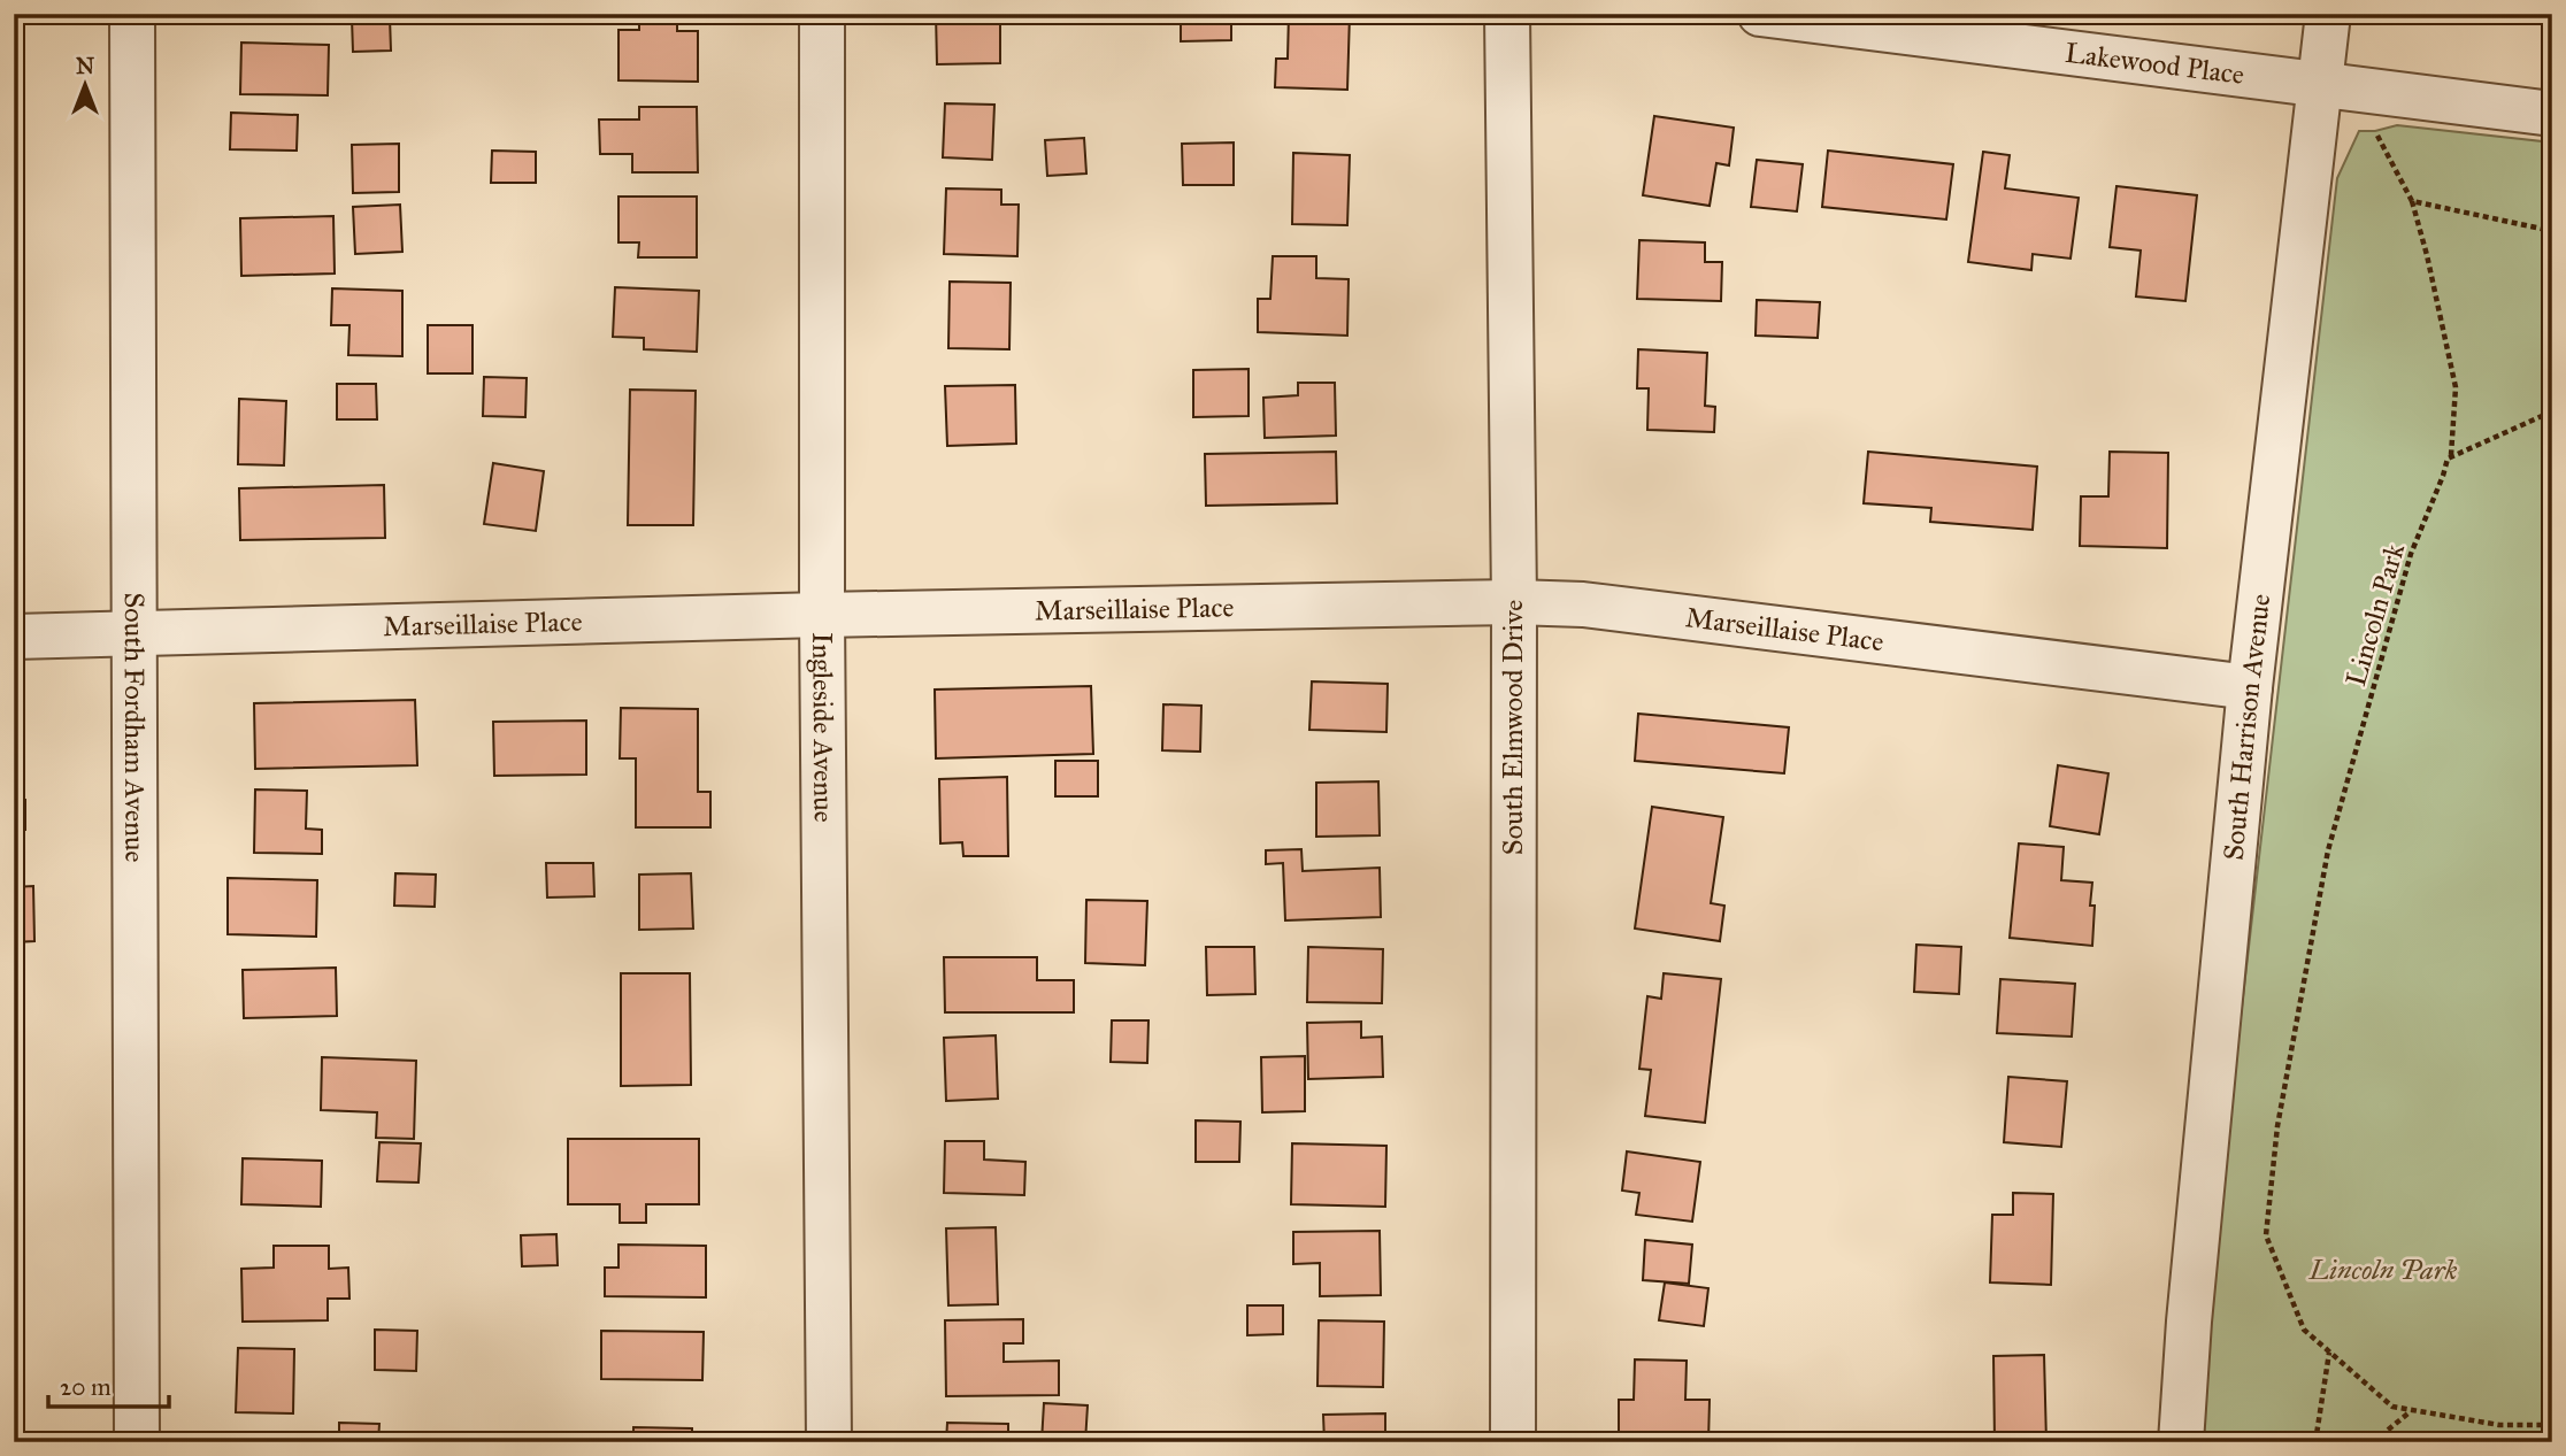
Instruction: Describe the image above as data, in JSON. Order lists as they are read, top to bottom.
{
  "streets": {
    "street": [
      "Lakewood Place",
      "Marseillaise Place",
      "South Elmwood Drive",
      "South Harrison Avenue",
      "South Fordham Avenue",
      "Ingleside Avenue"
    ],
    "path": ["Lincoln Park"]
  },
  "crossings": [
    ["Lakewood Place", "South Harrison Avenue"],
    ["Marseillaise Place", "South Elmwood Drive"],
    ["Marseillaise Place", "South Harrison Avenue"],
    ["Marseillaise Place", "South Fordham Avenue"],
    ["Marseillaise Place", "Ingleside Avenue"]
  ],
  "parks": ["Lincoln Park"],
  "scale_bar": "20 m",
  "north": "top"
}
